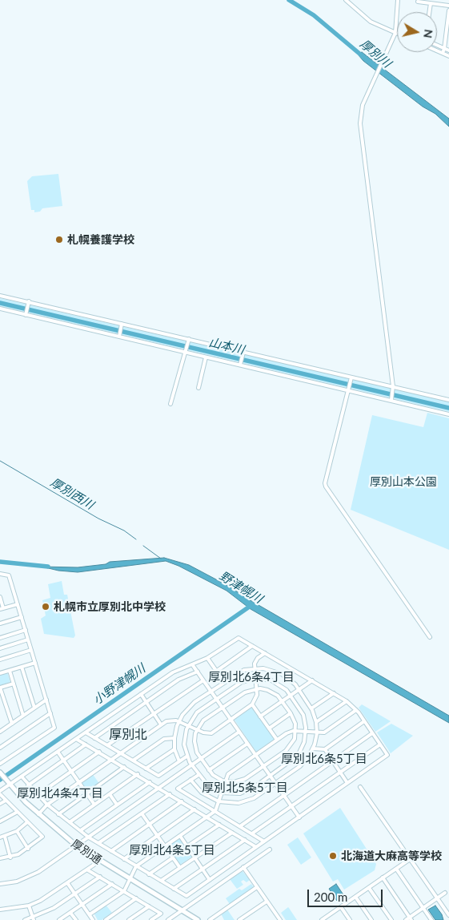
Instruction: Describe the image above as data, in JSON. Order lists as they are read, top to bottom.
{
  "streets": {
    "main road": ["厚別通"]
  },
  "districts": [
    "厚別北6条4丁目",
    "厚別北",
    "厚別北6条5丁目",
    "厚別北5条5丁目",
    "厚別北4条4丁目",
    "厚別北4条5丁目"
  ],
  "water": [
    "厚別川",
    "山本川",
    "厚別西川",
    "野津幌川",
    "小野津幌川"
  ],
  "parks": ["厚別山本公園"],
  "places": ["札幌養護学校", "札幌市立厚別北中学校", "北海道大麻高等学校"],
  "scale_bar": "200 m",
  "north": "right"
}
